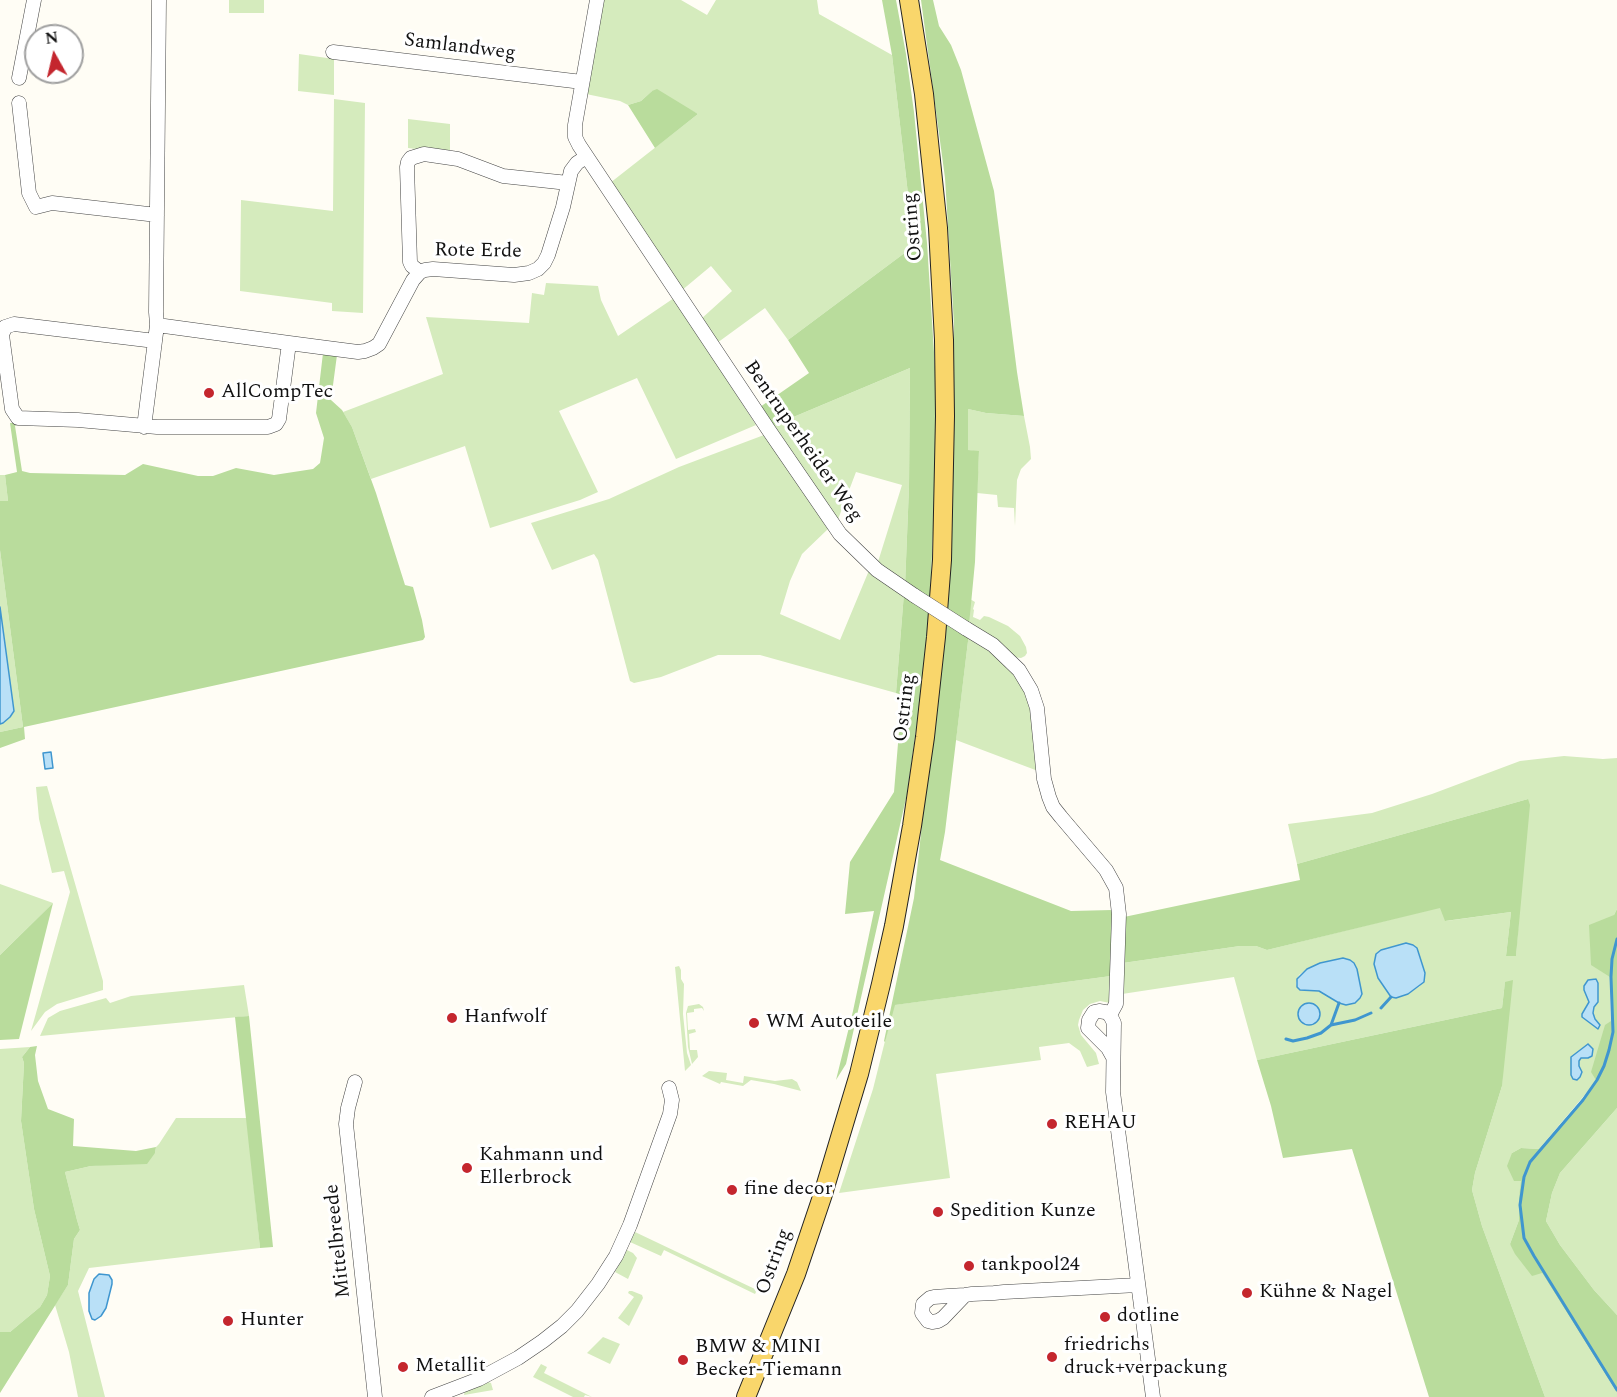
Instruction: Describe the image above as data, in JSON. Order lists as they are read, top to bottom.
{
  "streets": {
    "main road": ["Ostring"],
    "street": [
      "Samlandweg",
      "Rote Erde",
      "Bentruperheider Weg",
      "Mittelbreede"
    ]
  },
  "crossings": [
    ["Samlandweg", "Bentruperheider Weg"],
    ["Rote Erde", "Bentruperheider Weg"]
  ],
  "places": [
    "AllCompTec",
    "Hanfwolf",
    "WM Autoteile",
    "REHAU",
    "Kahmann und Ellerbrock",
    "fine decor",
    "Spedition Kunze",
    "tankpool24",
    "Kühne & Nagel",
    "dotline",
    "Hunter",
    "friedrichs druck+verpackung",
    "BMW & MINI Becker-Tiemann",
    "Metallit"
  ],
  "north": "top"
}
